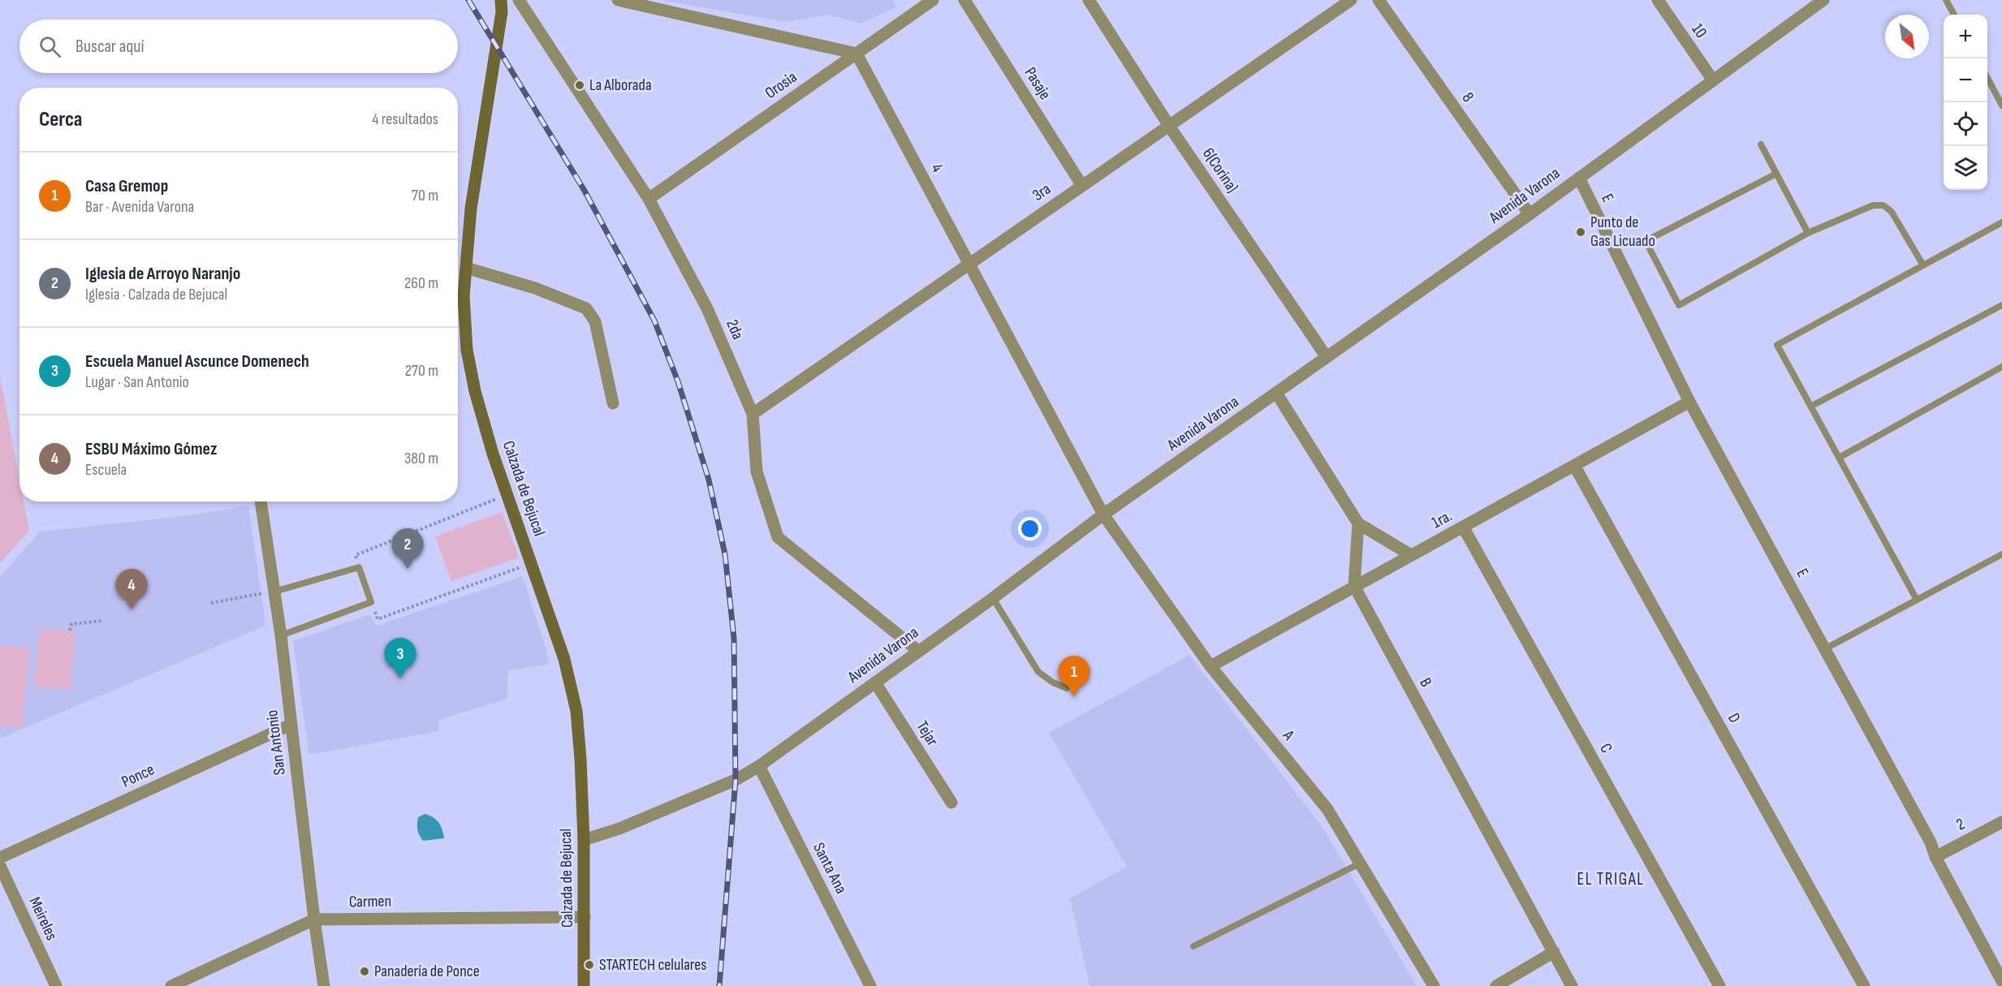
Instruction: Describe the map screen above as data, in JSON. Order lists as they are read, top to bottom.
{
  "streets": {
    "main road": ["Calzada de Bejucal"],
    "street": [
      "10",
      "Pasaje",
      "Orosia",
      "8",
      "4",
      "6(Corina)",
      "3ra",
      "Avenida Varona",
      "E",
      "2da",
      "1ra.",
      "B",
      "D",
      "Tejar",
      "A",
      "San Antonio",
      "C",
      "Ponce",
      "2",
      "Santa Ana",
      "Carmen",
      "Meireles"
    ]
  },
  "crossings": [
    ["10", "Avenida Varona"],
    ["Pasaje", "3ra"],
    ["Orosia", "4"],
    ["Orosia", "2da"],
    ["8", "Avenida Varona"],
    ["4", "3ra"],
    ["4", "Avenida Varona"],
    ["4", "A"],
    ["6(Corina)", "3ra"],
    ["6(Corina)", "Avenida Varona"],
    ["3ra", "2da"],
    ["Avenida Varona", "E"],
    ["Avenida Varona", "2da"],
    ["Avenida Varona", "Calzada de Bejucal"],
    ["Avenida Varona", "Tejar"],
    ["Avenida Varona", "A"],
    ["Avenida Varona", "Santa Ana"],
    ["E", "1ra."],
    ["E", "2"],
    ["Calzada de Bejucal", "Carmen"],
    ["1ra.", "B"],
    ["1ra.", "D"],
    ["1ra.", "A"],
    ["1ra.", "C"],
    ["San Antonio", "Ponce"],
    ["San Antonio", "Carmen"]
  ],
  "districts": ["EL TRIGAL"],
  "places": [
    "La Alborada",
    "Punto de Gas Licuado",
    "STARTECH celulares",
    "Panadería de Ponce"
  ],
  "north": "bottom right",
  "page": {
    "map_buttons": ["+", "−"],
    "search": "Buscar aquí",
    "heading": ["Cerca", "4 resultados"],
    "list": [
      {
        "mark": "1",
        "name": "Casa Gremop",
        "note": "Bar · Avenida Varona",
        "value": "70 m"
      },
      {
        "mark": "2",
        "name": "Iglesia de Arroyo Naranjo",
        "note": "Iglesia · Calzada de Bejucal",
        "value": "260 m"
      },
      {
        "mark": "3",
        "name": "Escuela Manuel Ascunce Domenech",
        "note": "Lugar · San Antonio",
        "value": "270 m"
      },
      {
        "mark": "4",
        "name": "ESBU Máximo Gómez",
        "note": "Escuela",
        "value": "380 m"
      }
    ],
    "pins": [
      "2",
      "4",
      "3",
      "1"
    ]
  }
}
